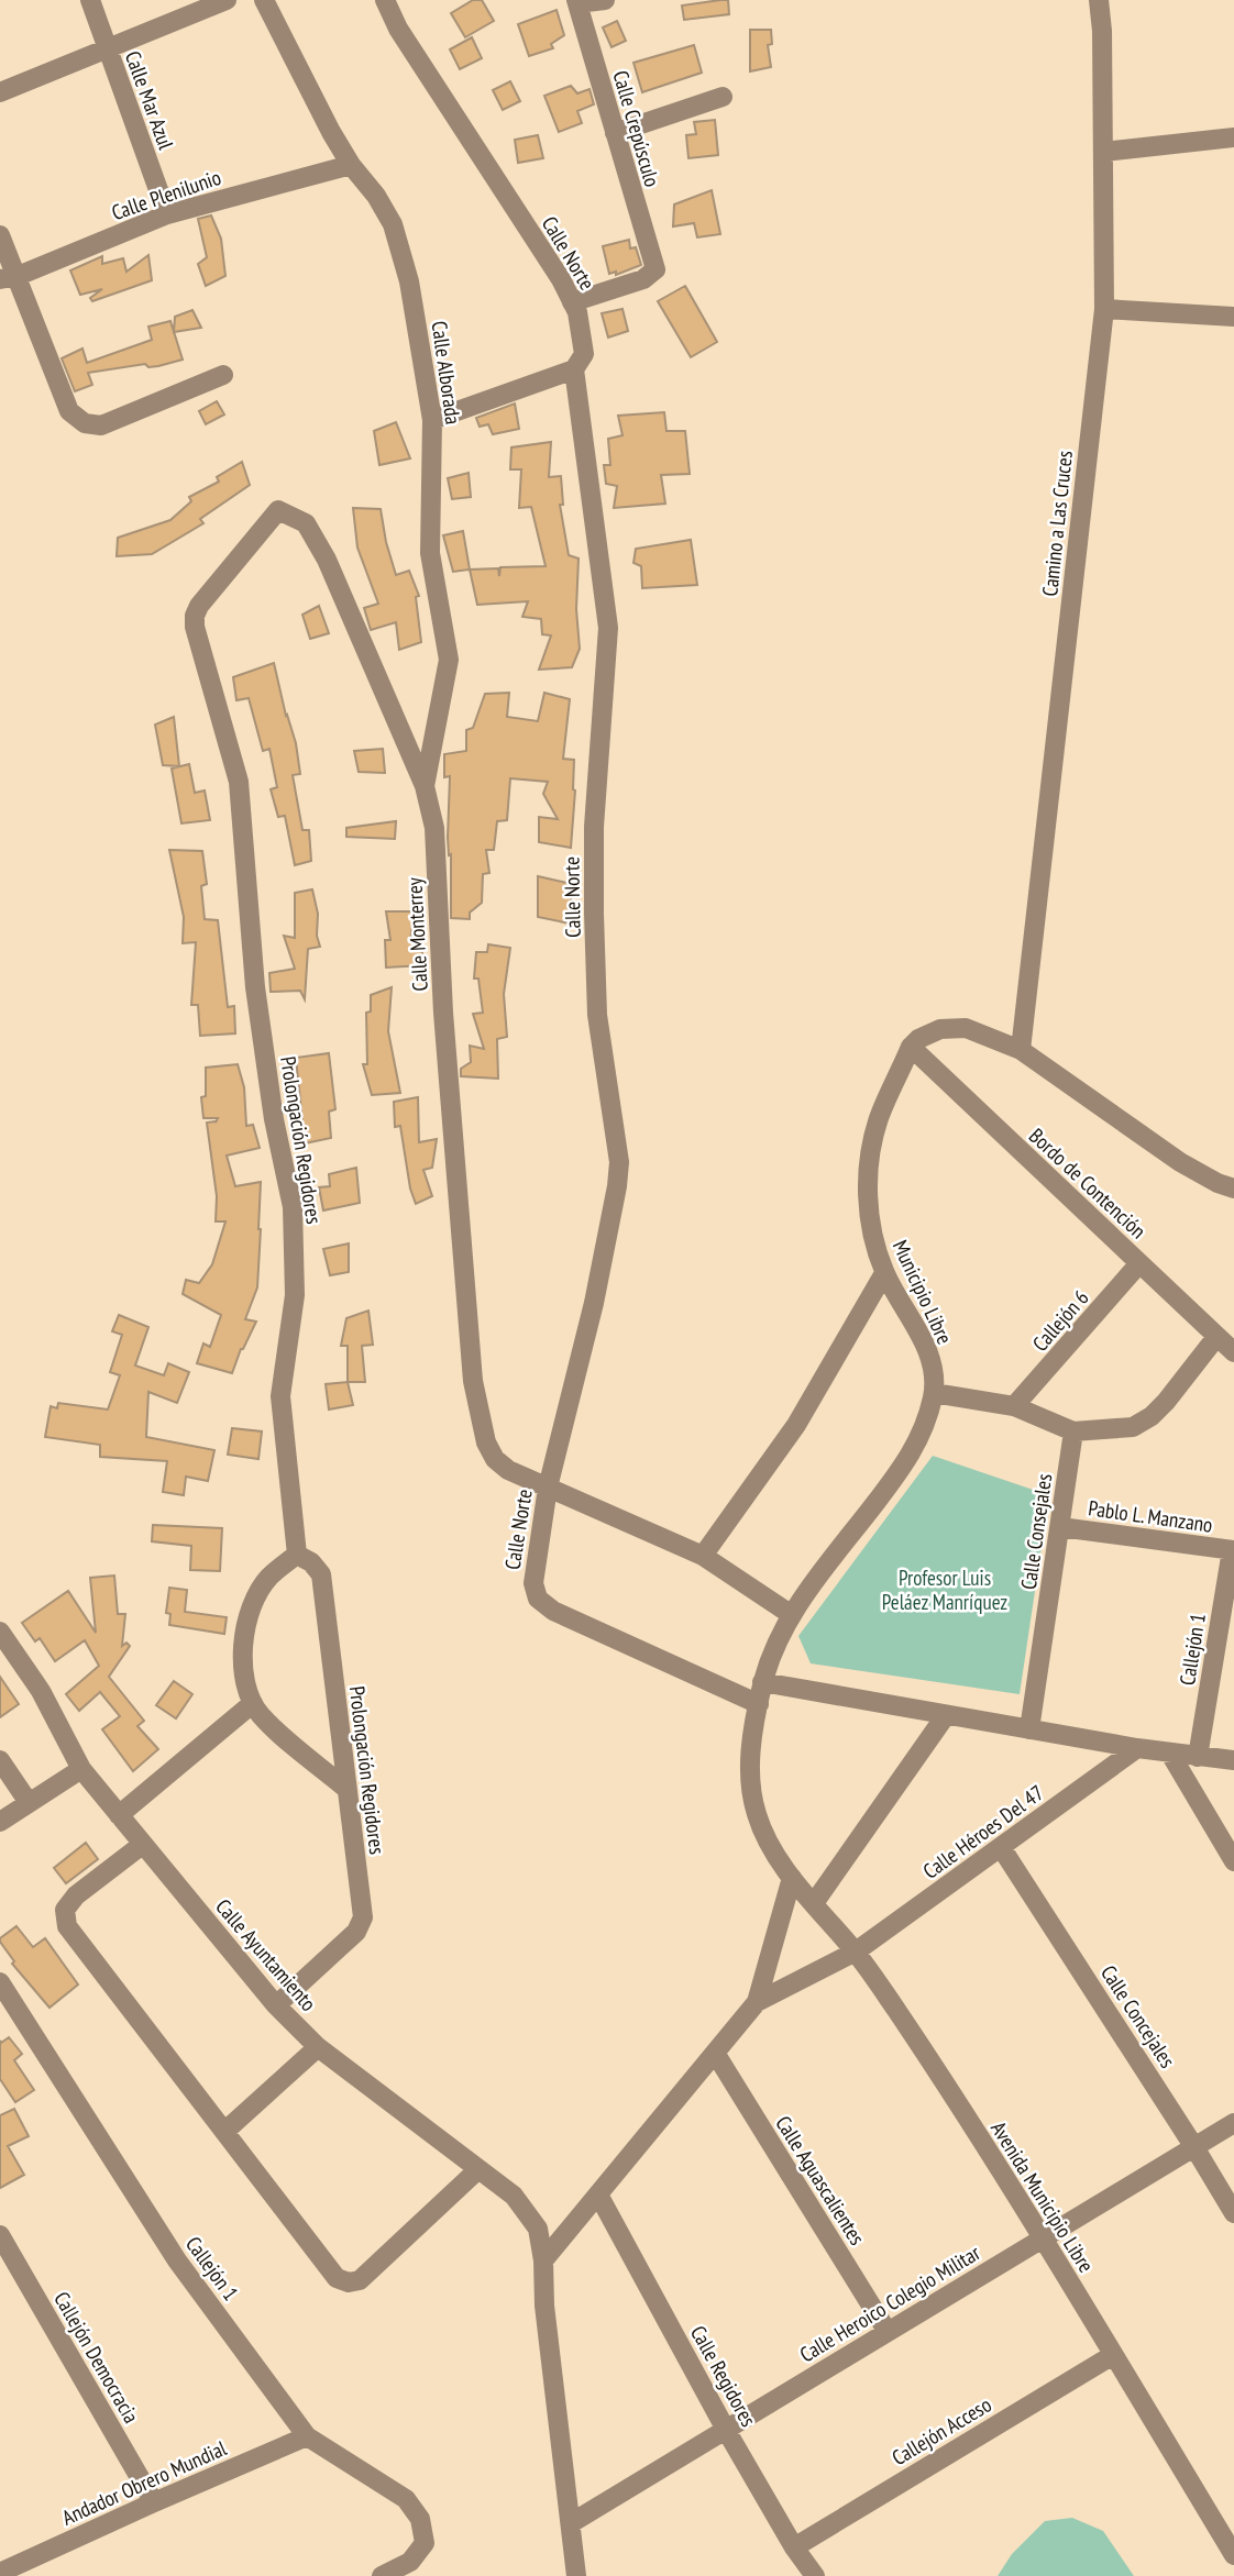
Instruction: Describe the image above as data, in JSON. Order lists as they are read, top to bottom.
{
  "streets": {
    "street": [
      "Calle Mar Azul",
      "Calle Crepúsculo",
      "Calle Plenilunio",
      "Calle Norte",
      "Calle Alborada",
      "Camino a Las Cruces",
      "Calle Monterrey",
      "Prolongación Regidores",
      "Bordo de Contención",
      "Municipio Libre",
      "Callejón 6",
      "Pablo L. Manzano",
      "Calle Consejales",
      "Callejón 1",
      "Calle Héroes Del 47",
      "Calle Ayuntamiento",
      "Calle Concejales",
      "Calle Aguascalientes",
      "Avenida Municipio Libre",
      "Calle Heroico Colegio Militar",
      "Callejón Democracia",
      "Calle Regidores",
      "Callejón Acceso",
      "Andador Obrero Mundial"
    ]
  },
  "crossings": [
    ["Calle Mar Azul", "Calle Plenilunio"],
    ["Calle Crepúsculo", "Calle Norte"],
    ["Calle Plenilunio", "Calle Alborada"],
    ["Calle Norte", "Calle Monterrey"],
    ["Calle Norte", "Municipio Libre"],
    ["Calle Alborada", "Calle Monterrey"],
    ["Calle Monterrey", "Prolongación Regidores"],
    ["Calle Monterrey", "Municipio Libre"],
    ["Prolongación Regidores", "Calle Ayuntamiento"],
    ["Bordo de Contención", "Municipio Libre"],
    ["Bordo de Contención", "Callejón 6"],
    ["Municipio Libre", "Avenida Municipio Libre"],
    ["Pablo L. Manzano", "Calle Consejales"],
    ["Pablo L. Manzano", "Callejón 1"],
    ["Callejón 1", "Andador Obrero Mundial"],
    ["Calle Héroes Del 47", "Calle Concejales"],
    ["Calle Héroes Del 47", "Avenida Municipio Libre"],
    ["Calle Ayuntamiento", "Calle Heroico Colegio Militar"],
    ["Calle Concejales", "Calle Heroico Colegio Militar"],
    ["Calle Aguascalientes", "Calle Heroico Colegio Militar"],
    ["Avenida Municipio Libre", "Calle Heroico Colegio Militar"],
    ["Avenida Municipio Libre", "Callejón Acceso"],
    ["Calle Heroico Colegio Militar", "Calle Regidores"],
    ["Callejón Democracia", "Andador Obrero Mundial"],
    ["Calle Regidores", "Callejón Acceso"]
  ],
  "parks": ["Profesor Luis Peláez Manríquez"]
}
